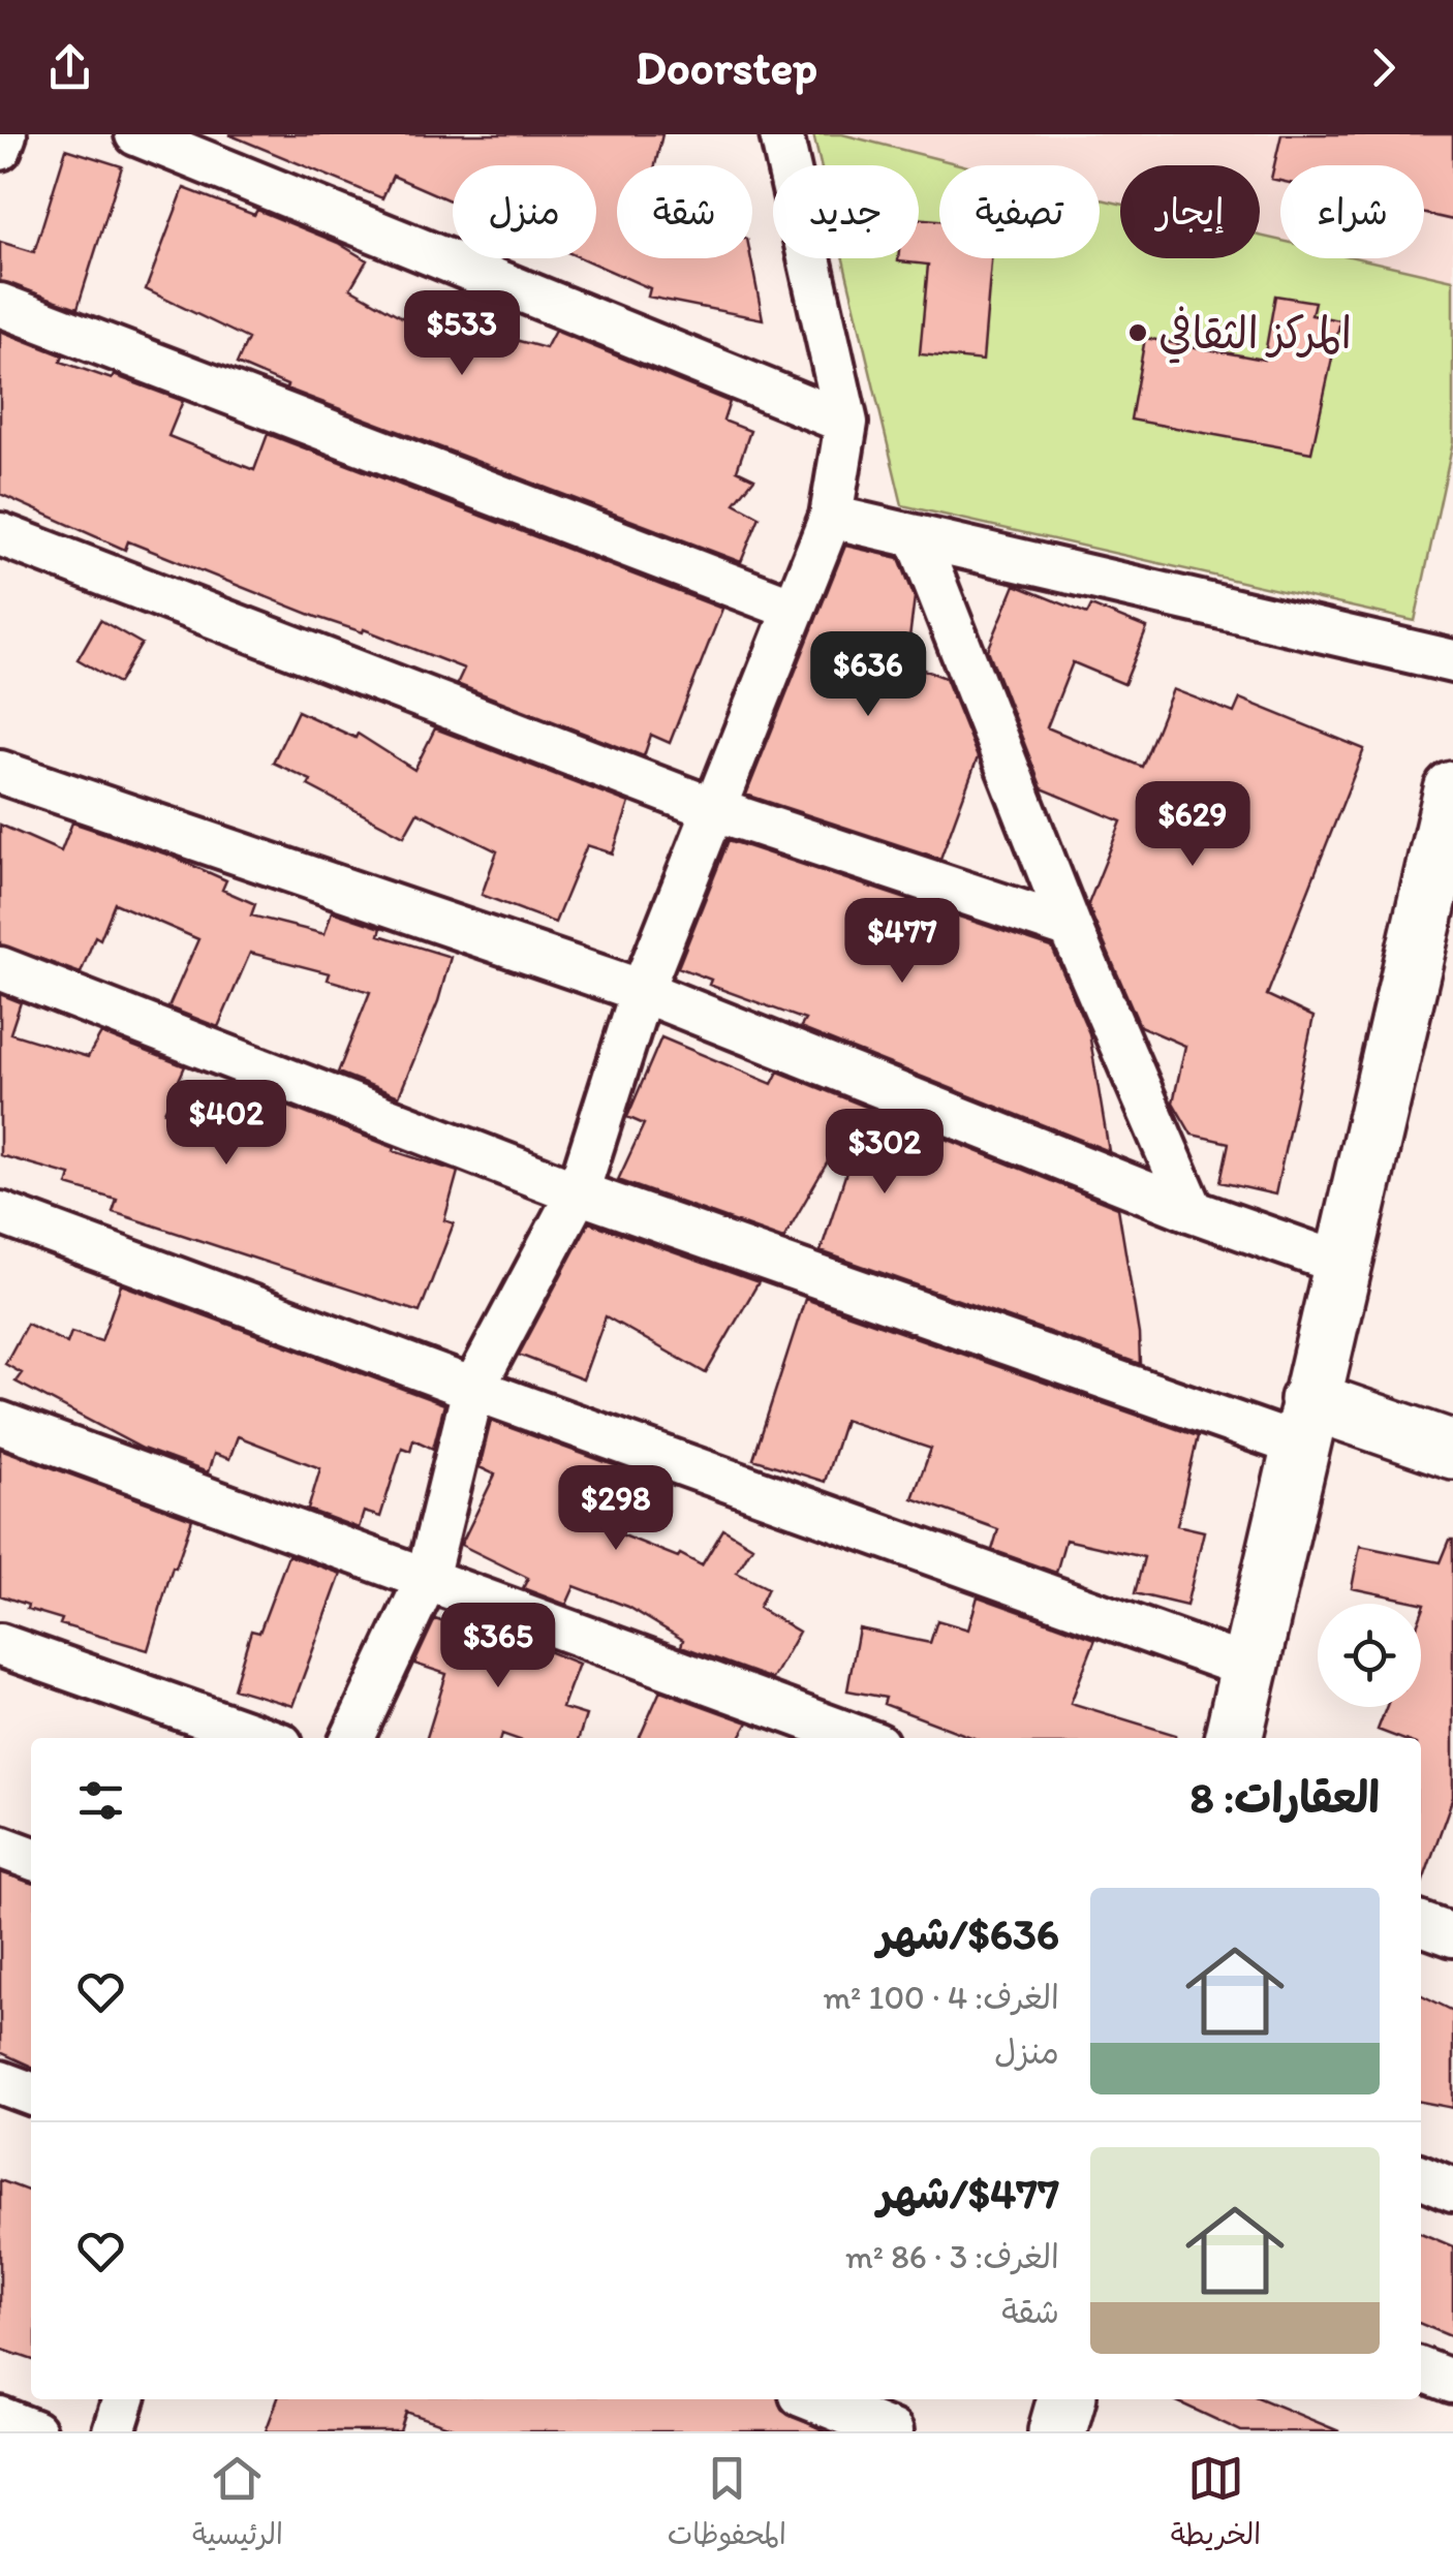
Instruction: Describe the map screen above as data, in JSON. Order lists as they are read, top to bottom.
{
  "places": ["المركز الثقافي"],
  "page": {
    "header": "Doorstep",
    "chip": [
      "شراء",
      "إيجار",
      "تصفية",
      "جديد",
      "شقة",
      "منزل"
    ],
    "price": [
      "$533",
      "$636",
      "$629",
      "$477",
      "$402",
      "$302",
      "$298",
      "$365"
    ],
    "heading": "العقارات: 8",
    "list": [
      {
        "name": "$636/شهر",
        "note": "الغرف: 4 · 100 m² · منزل"
      },
      {
        "name": "$477/شهر",
        "note": "الغرف: 3 · 86 m² · شقة"
      }
    ],
    "tabs": ["الخريطة", "المحفوظات", "الرئيسية"]
  }
}
